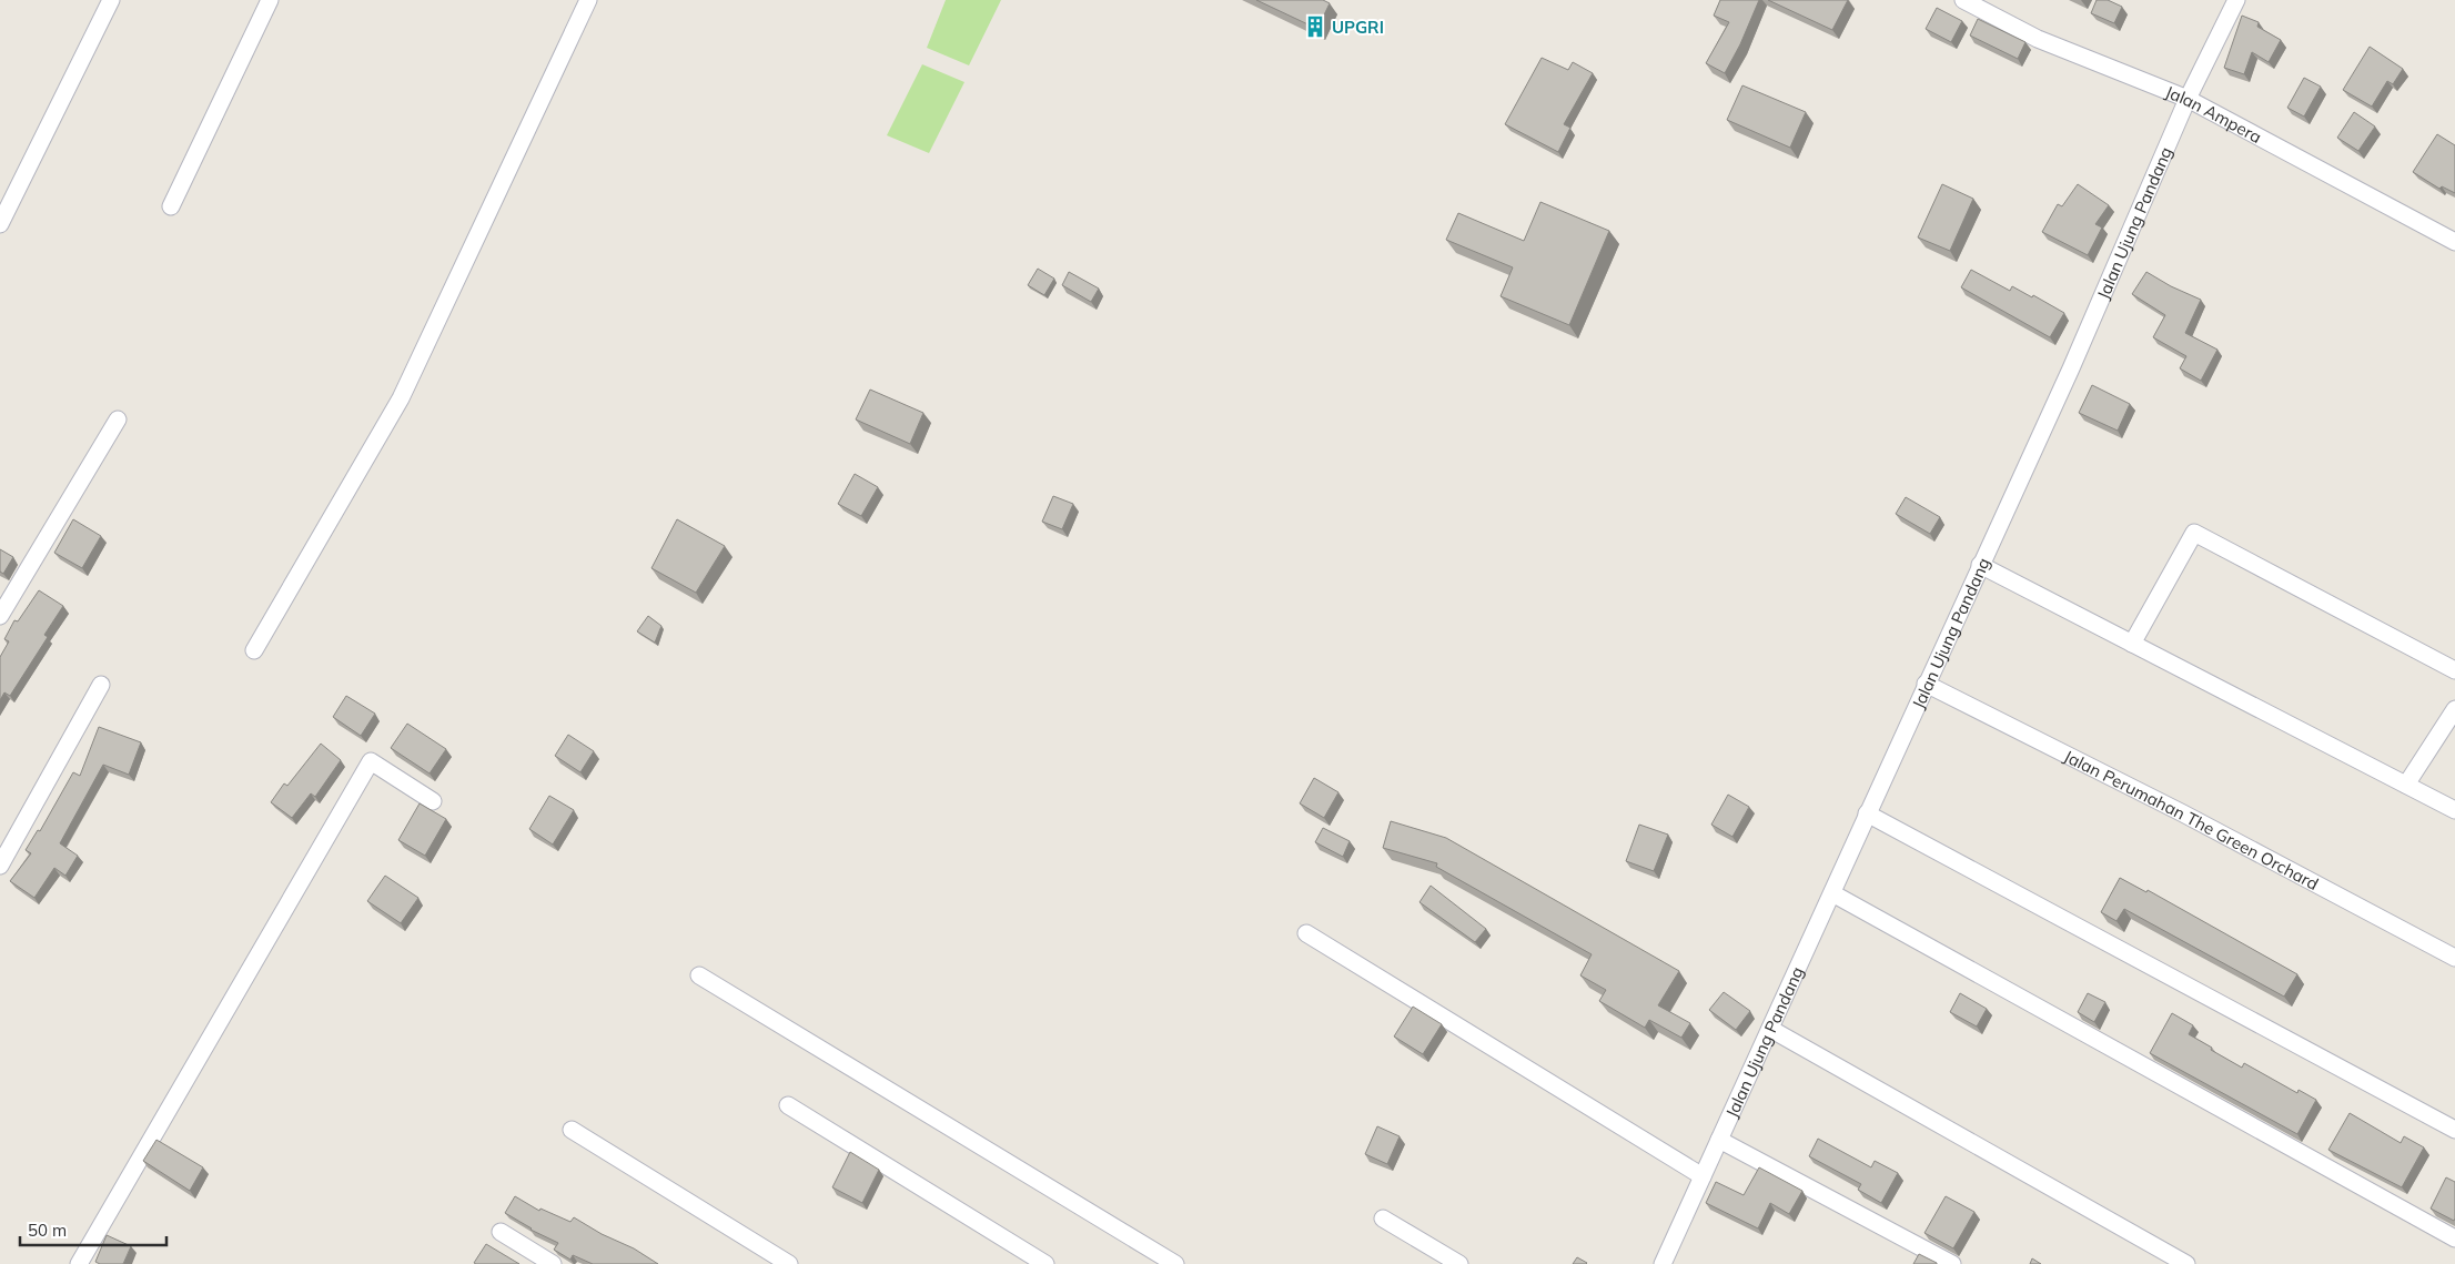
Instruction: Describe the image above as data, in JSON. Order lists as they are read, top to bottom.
{
  "streets": {
    "street": ["Jalan Ampera", "Jalan Ujung Pandang", "Jalan Perumahan The Green Orchard"]
  },
  "crossings": [
    ["Jalan Ampera", "Jalan Ujung Pandang"],
    ["Jalan Ujung Pandang", "Jalan Perumahan The Green Orchard"]
  ],
  "places": {
    "building": ["UPGRI"]
  },
  "scale_bar": "50 m"
}
